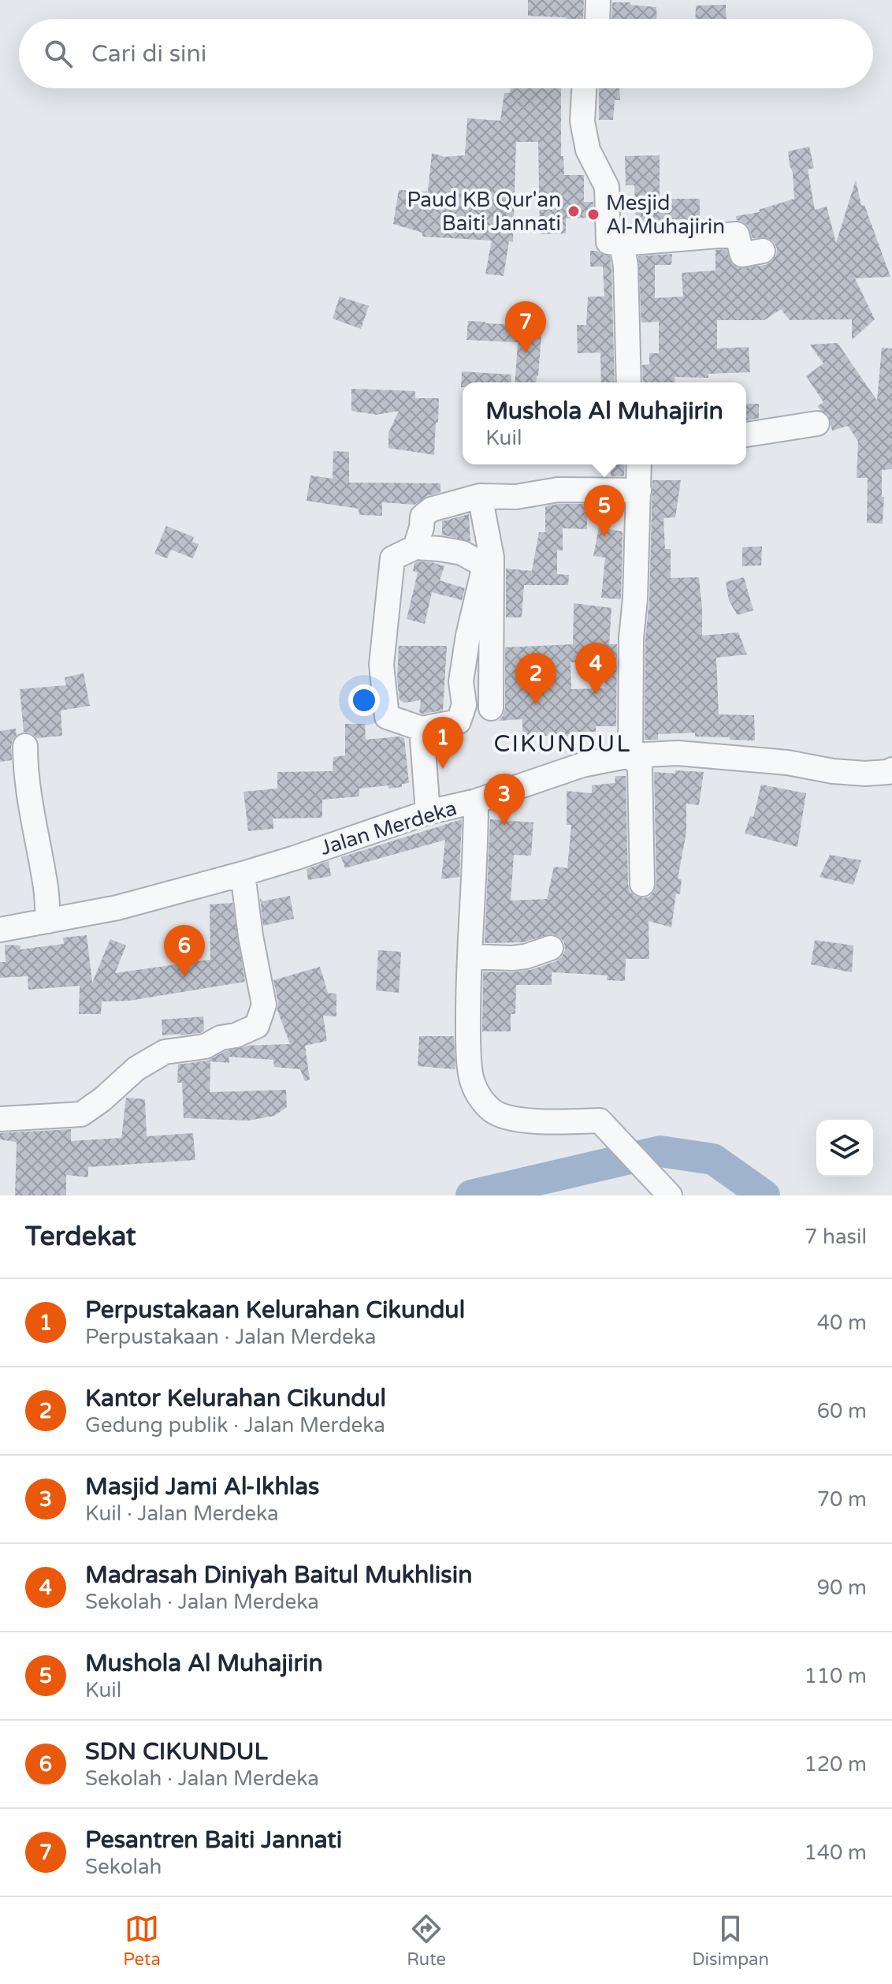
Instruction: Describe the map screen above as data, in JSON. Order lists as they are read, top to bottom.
{
  "streets": {
    "street": ["Jalan Merdeka"]
  },
  "districts": ["CIKUNDUL"],
  "places": ["Paud KB Qur'an Baiti Jannati", "Mesjid Al-Muhajirin"],
  "page": {
    "search": "Cari di sini",
    "pins": [
      "7",
      "5",
      "4",
      "2",
      "1",
      "3",
      "6"
    ],
    "popup": ["Mushola Al Muhajirin", "Kuil"],
    "heading": ["Terdekat", "7 hasil"],
    "list": [
      {
        "mark": "1",
        "name": "Perpustakaan Kelurahan Cikundul",
        "note": "Perpustakaan · Jalan Merdeka",
        "value": "40 m"
      },
      {
        "mark": "2",
        "name": "Kantor Kelurahan Cikundul",
        "note": "Gedung publik · Jalan Merdeka",
        "value": "60 m"
      },
      {
        "mark": "3",
        "name": "Masjid Jami Al-Ikhlas",
        "note": "Kuil · Jalan Merdeka",
        "value": "70 m"
      },
      {
        "mark": "4",
        "name": "Madrasah Diniyah Baitul Mukhlisin",
        "note": "Sekolah · Jalan Merdeka",
        "value": "90 m"
      },
      {
        "mark": "5",
        "name": "Mushola Al Muhajirin",
        "note": "Kuil",
        "value": "110 m"
      },
      {
        "mark": "6",
        "name": "SDN CIKUNDUL",
        "note": "Sekolah · Jalan Merdeka",
        "value": "120 m"
      },
      {
        "mark": "7",
        "name": "Pesantren Baiti Jannati",
        "note": "Sekolah",
        "value": "140 m"
      }
    ],
    "nav": ["Peta", "Rute", "Disimpan"]
  }
}
